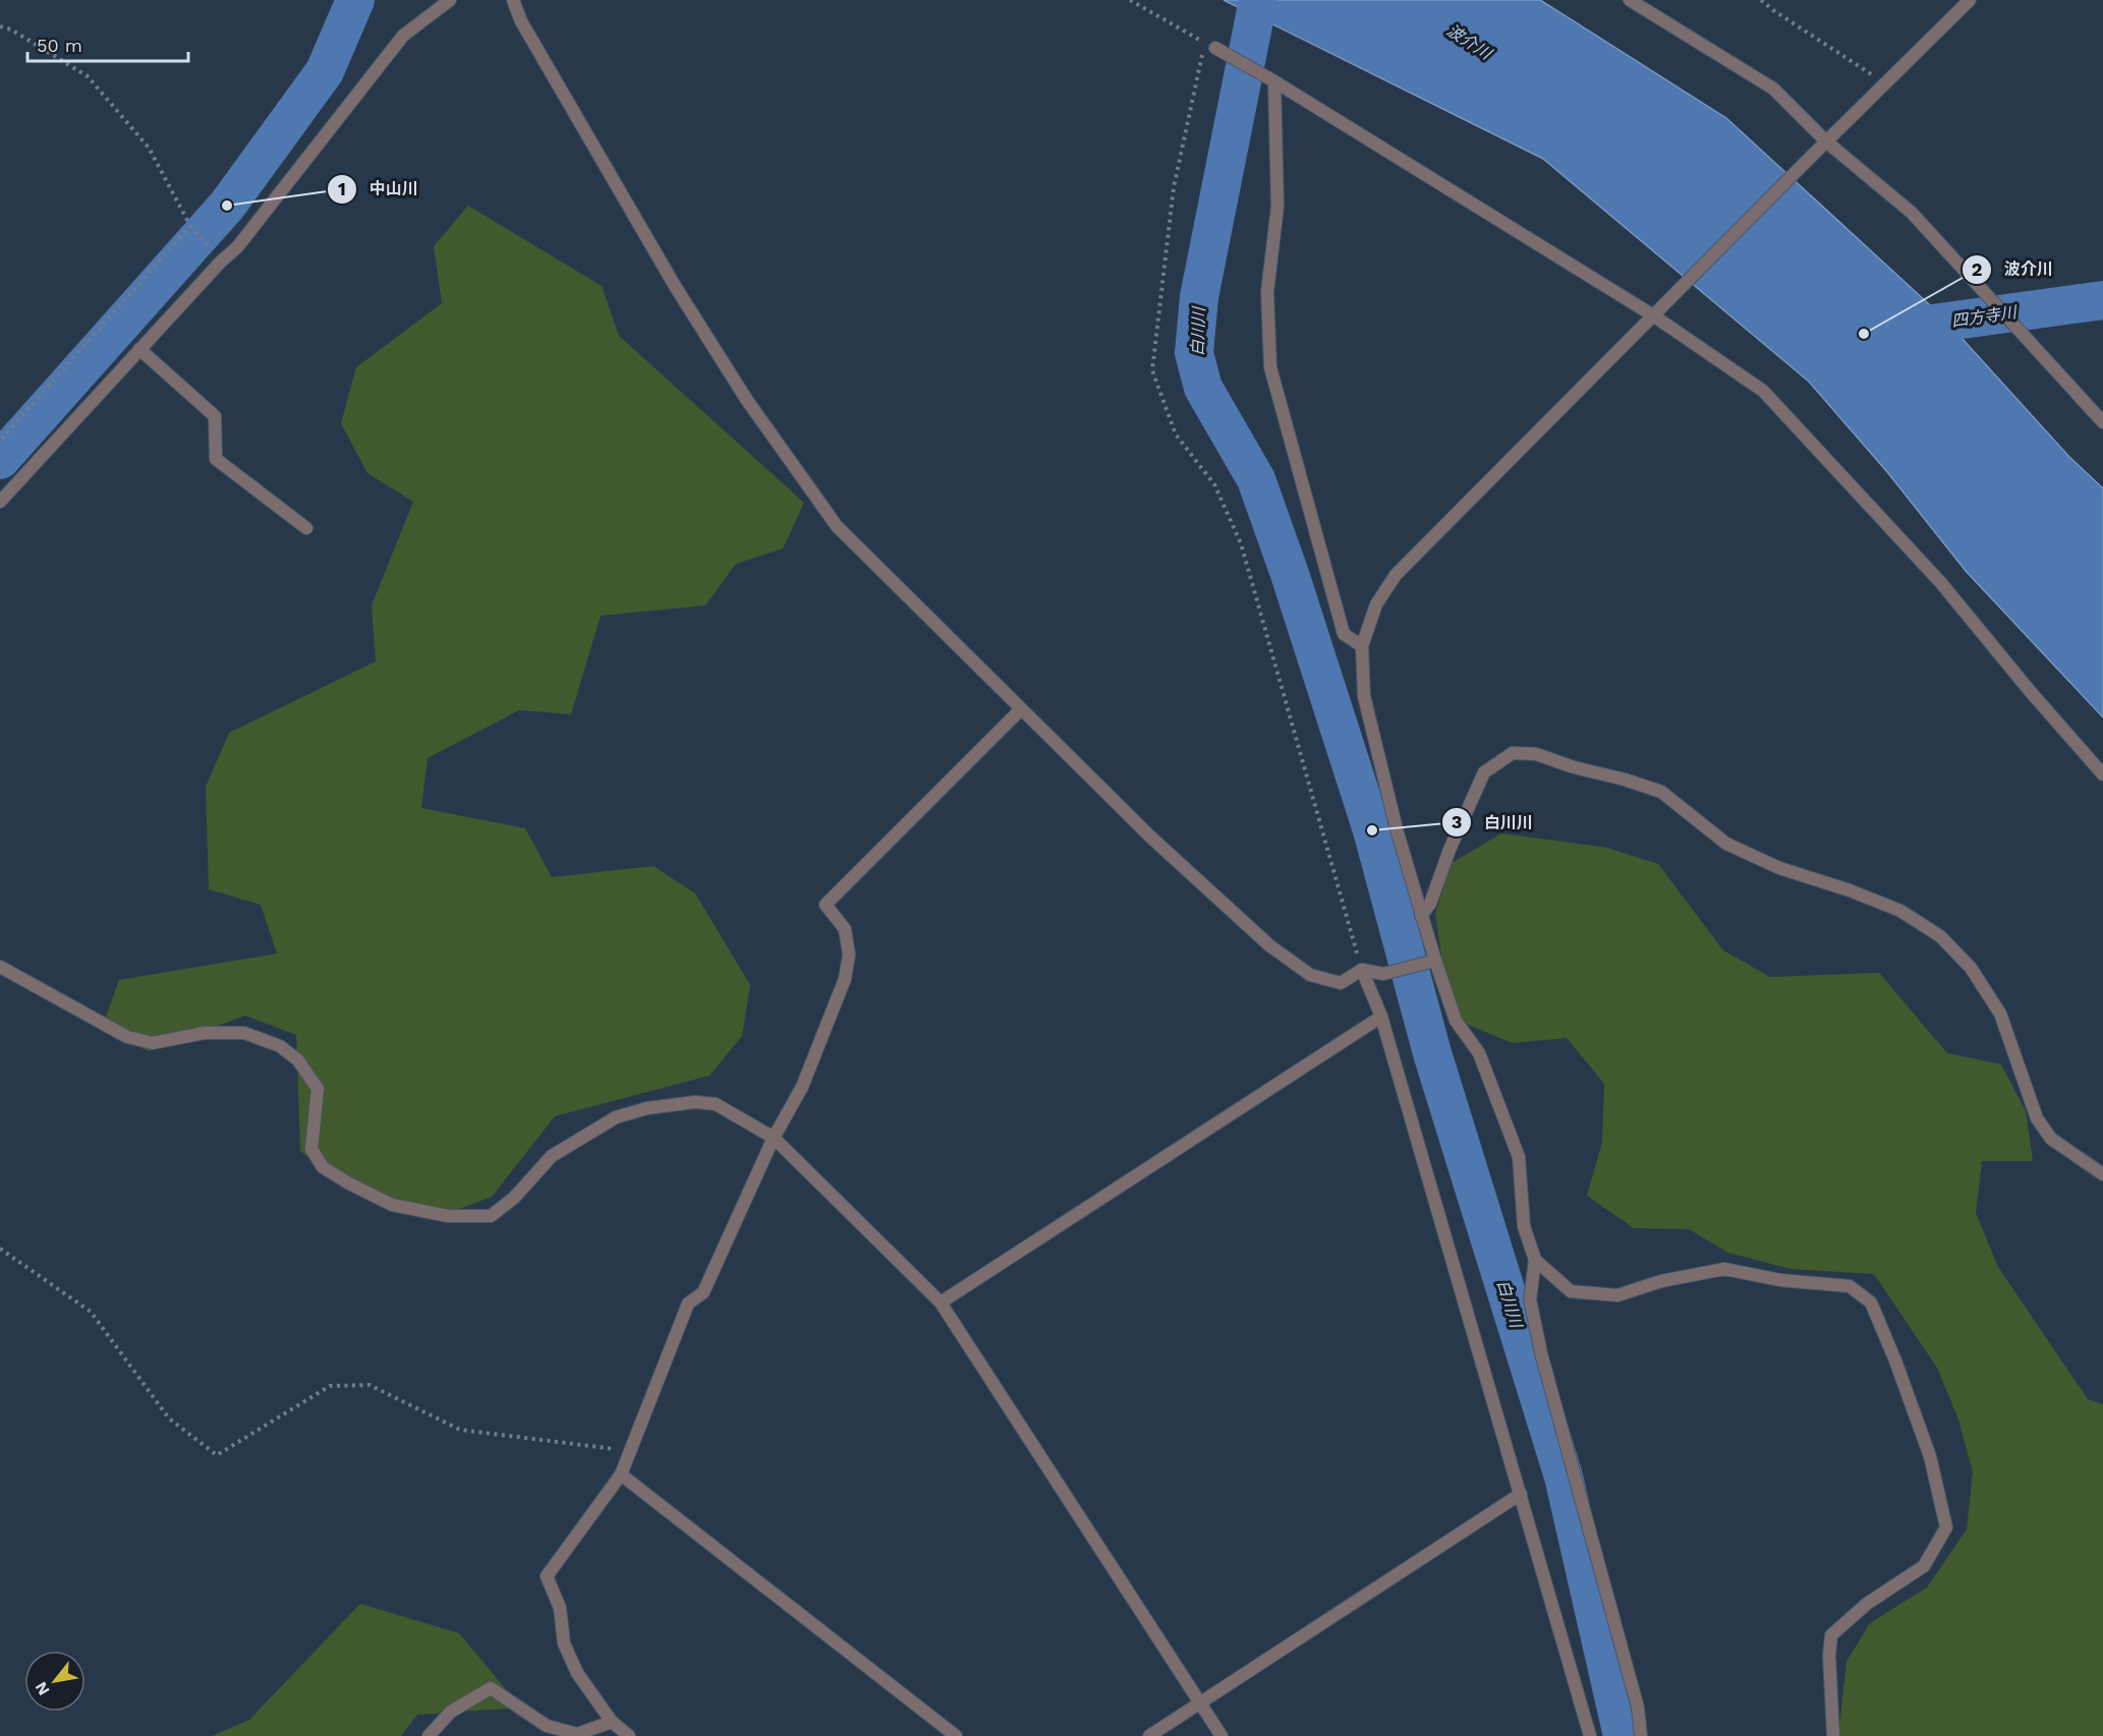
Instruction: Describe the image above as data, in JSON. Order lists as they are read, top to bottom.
{
  "water": ["波介川", "四方寺川", "白川川"],
  "places": ["中山川", "波介川", "白川川"],
  "scale_bar": "50 m",
  "north": "bottom left"
}
